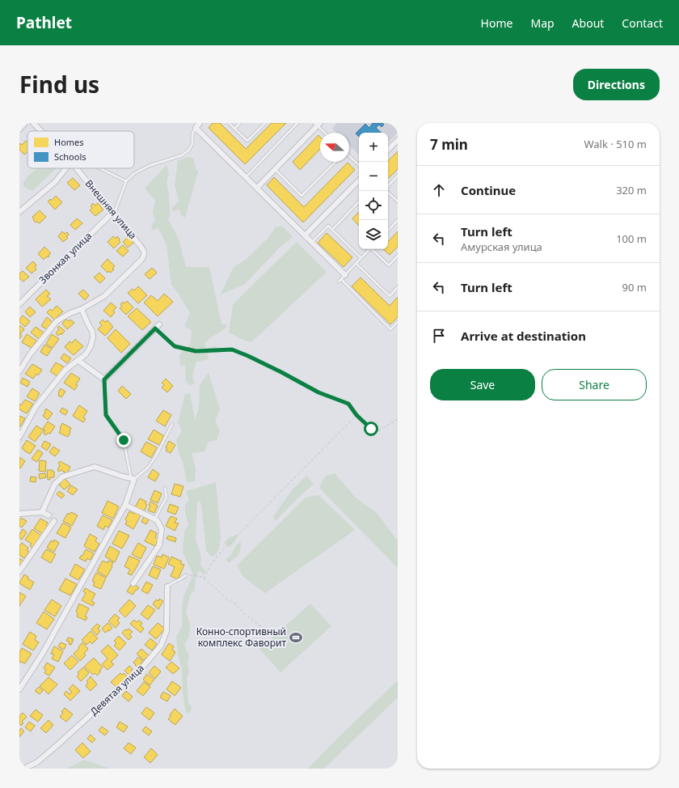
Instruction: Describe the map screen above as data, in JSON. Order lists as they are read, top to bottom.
{
  "streets": {
    "street": ["Внешняя улица", "Звонкая улица", "Девятая улица"]
  },
  "crossings": [
    ["Внешняя улица", "Звонкая улица"]
  ],
  "places": {
    "sports": ["Конно-спортивный комплекс Фаворит"]
  },
  "legend": ["Homes", "Schools"],
  "north": "left",
  "page": {
    "header": "Pathlet",
    "nav": [
      "Home",
      "Map",
      "About",
      "Contact"
    ],
    "title": "Find us",
    "buttons": [
      "Directions",
      ["Save", "Share"]
    ],
    "heading": ["7 min", "Walk · 510 m"],
    "map_buttons": ["+", "−"],
    "list": [
      ["Continue", "320 m"],
      ["Turn left", "Амурская улица", "100 m"],
      ["Turn left", "90 m"],
      "Arrive at destination"
    ]
  }
}
